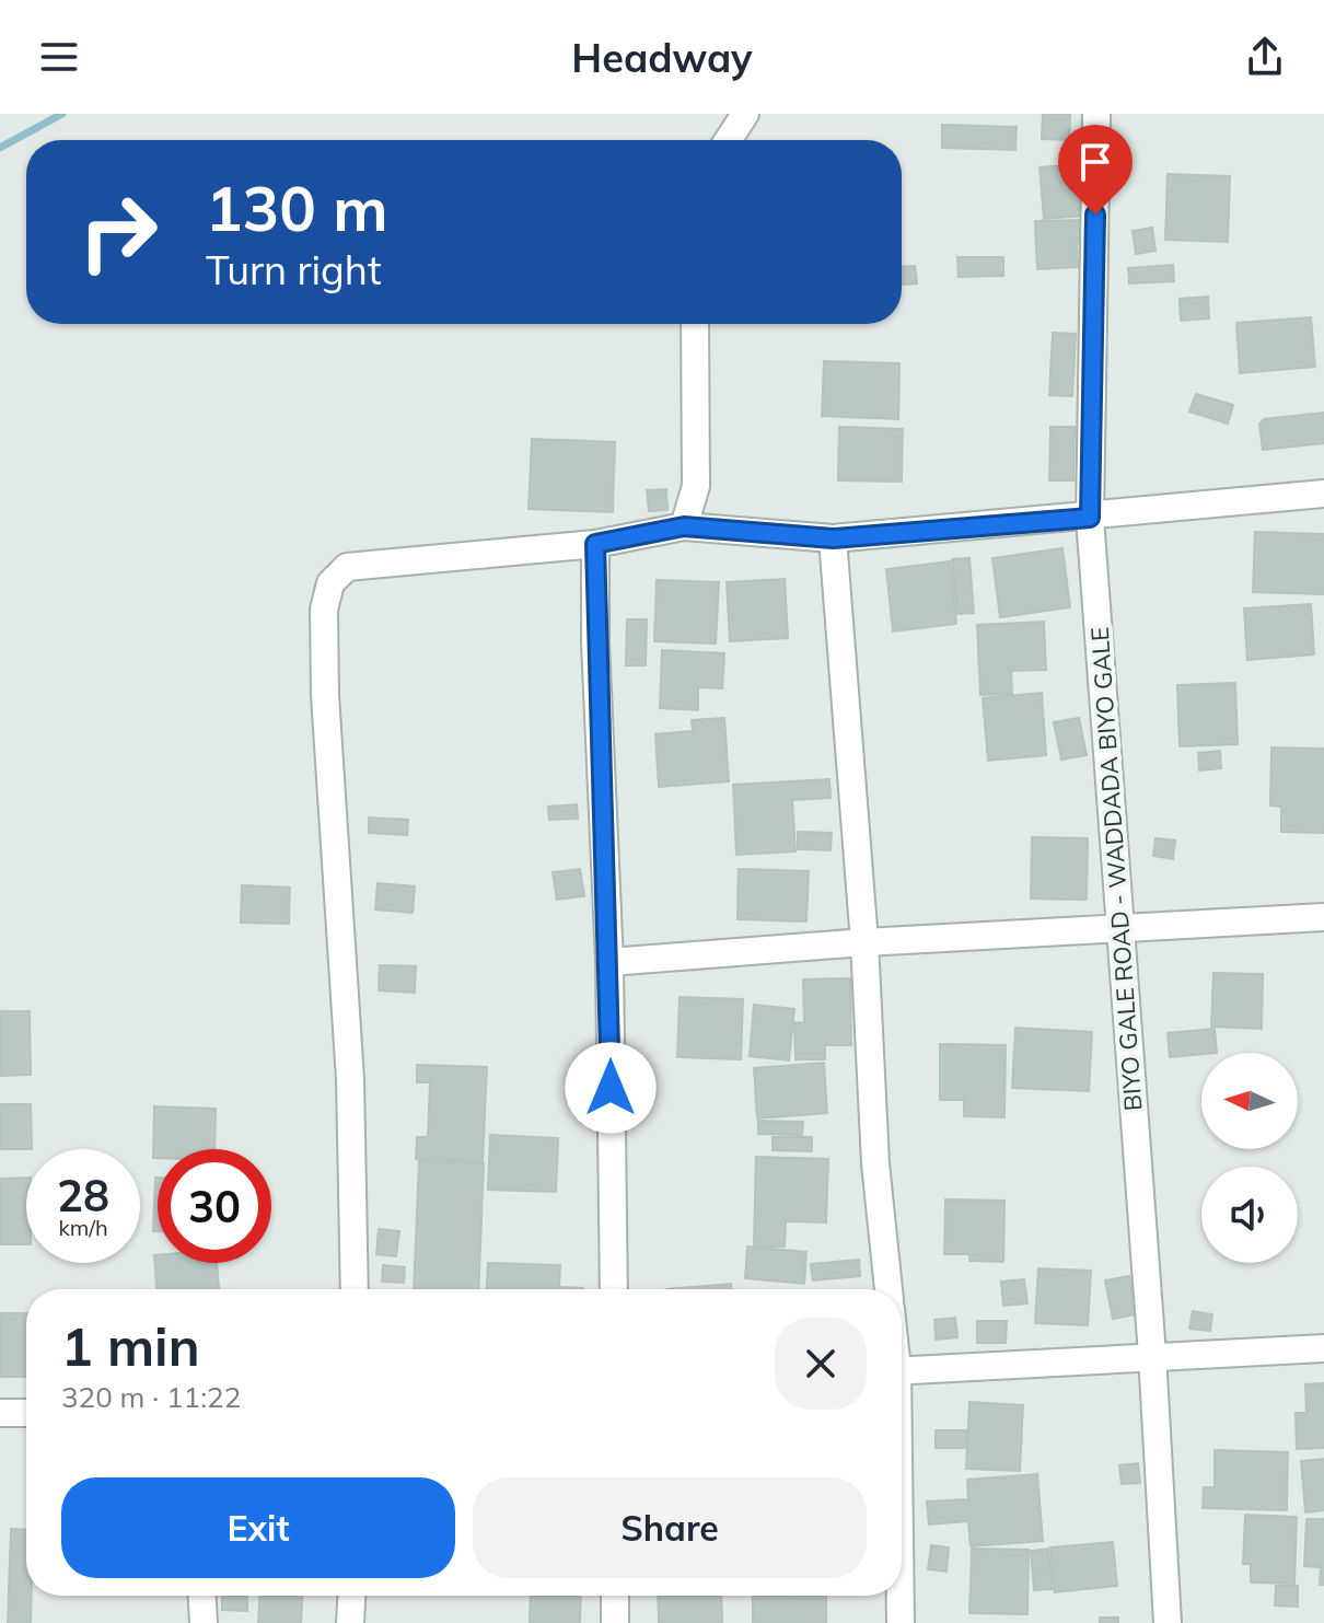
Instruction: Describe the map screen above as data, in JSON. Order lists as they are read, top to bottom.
{
  "streets": {
    "street": ["BIYO GALE ROAD - WADDADA BIYO GALE"]
  },
  "north": "left",
  "page": {
    "header": "Headway",
    "turn": ["130 m", "Turn right"],
    "speed": "28 km/h",
    "limit": "30",
    "heading": ["1 min", "320 m · 11:22"],
    "buttons": ["Exit", "Share"]
  }
}
